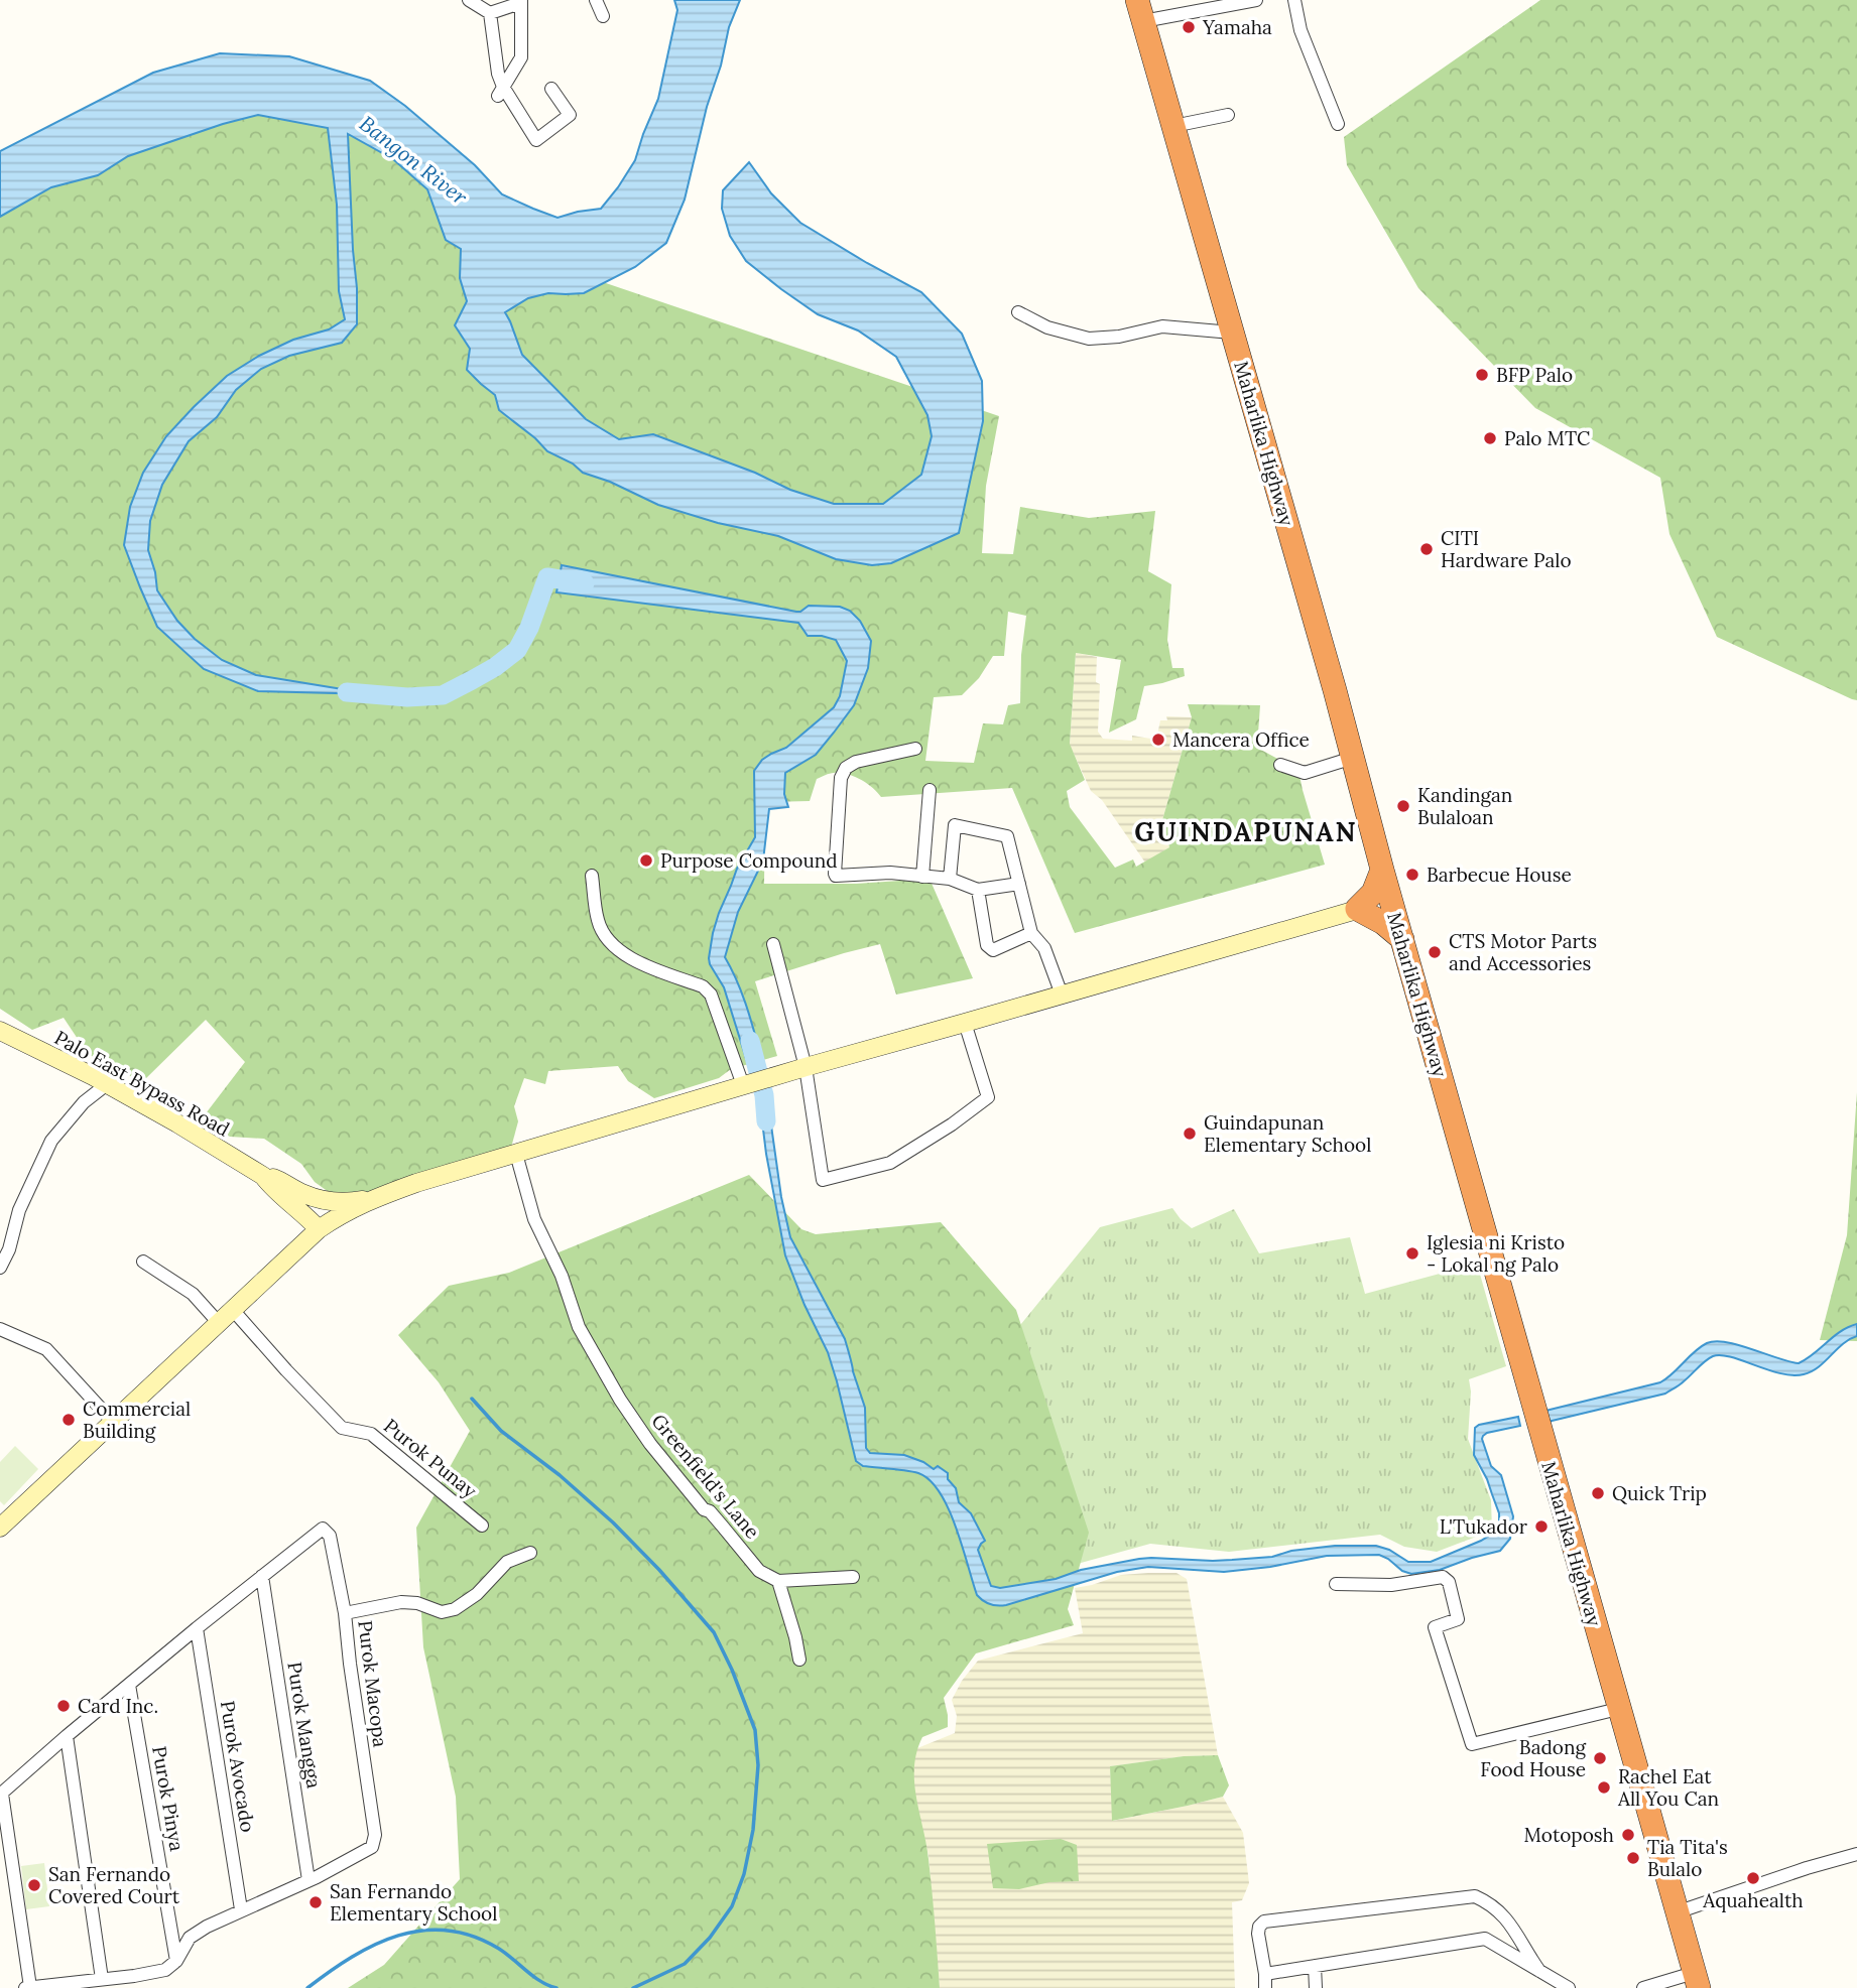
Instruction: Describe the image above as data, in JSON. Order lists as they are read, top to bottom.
{
  "streets": {
    "highway": ["Maharlika Highway"],
    "main road": ["Palo East Bypass Road"],
    "street": [
      "Purok Punay",
      "Greenfield's Lane",
      "Purok Macopa",
      "Purok Mangga",
      "Purok Avocado",
      "Purok Pinya"
    ]
  },
  "crossings": [
    ["Purok Macopa", "Purok Mangga"]
  ],
  "districts": ["GUINDAPUNAN"],
  "water": ["Bangon River"],
  "places": [
    "Yamaha",
    "BFP Palo",
    "Palo MTC",
    "CITI Hardware Palo",
    "Mancera Office",
    "Kandingan Bulaloan",
    "Purpose Compound",
    "Barbecue House",
    "CTS Motor Parts and Accessories",
    "Guindapunan Elementary School",
    "Iglesia ni Kristo - Lokal ng Palo",
    "Commercial Building",
    "Quick Trip",
    "L'Tukador",
    "Card Inc.",
    "Badong Food House",
    "Rachel Eat All You Can",
    "Motoposh",
    "Tia Tita's Bulalo",
    "Aquahealth",
    "San Fernando Covered Court",
    "San Fernando Elementary School"
  ]
}
